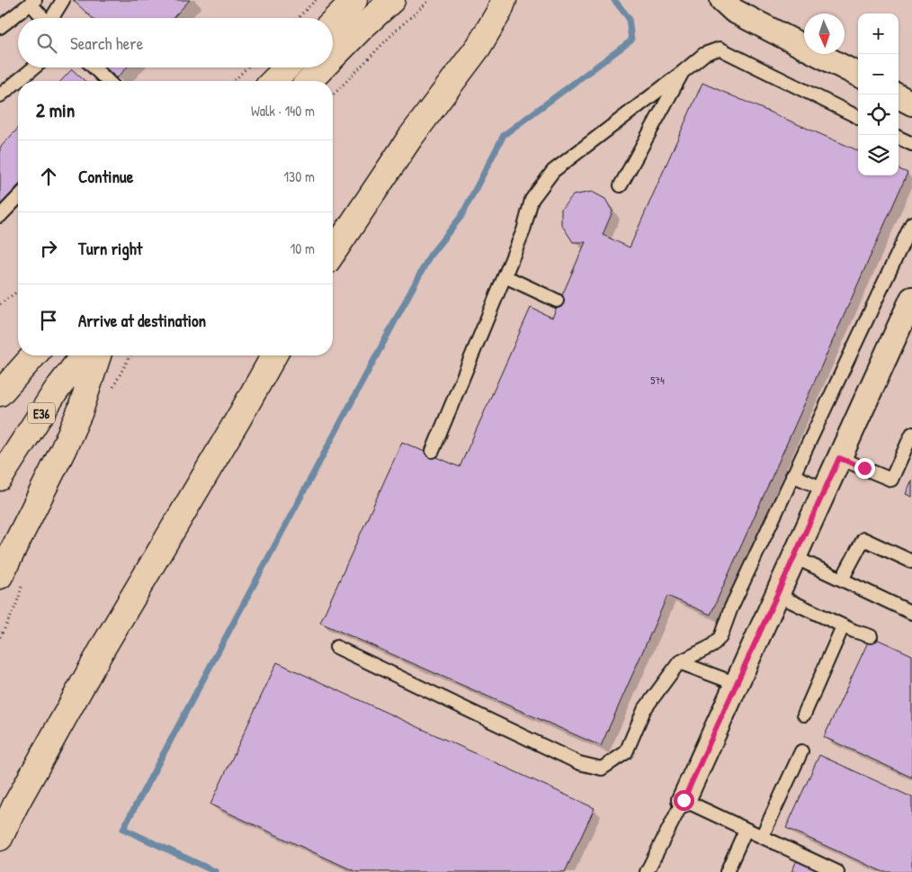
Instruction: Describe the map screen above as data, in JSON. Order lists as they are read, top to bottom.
{
  "streets": {
    "main road": ["E36"]
  },
  "house_numbers": ["574"],
  "north": "bottom",
  "page": {
    "map_buttons": ["+", "−"],
    "search": "Search here",
    "heading": ["2 min", "Walk · 140 m"],
    "list": [
      ["Continue", "130 m"],
      ["Turn right", "10 m"],
      "Arrive at destination"
    ]
  }
}
